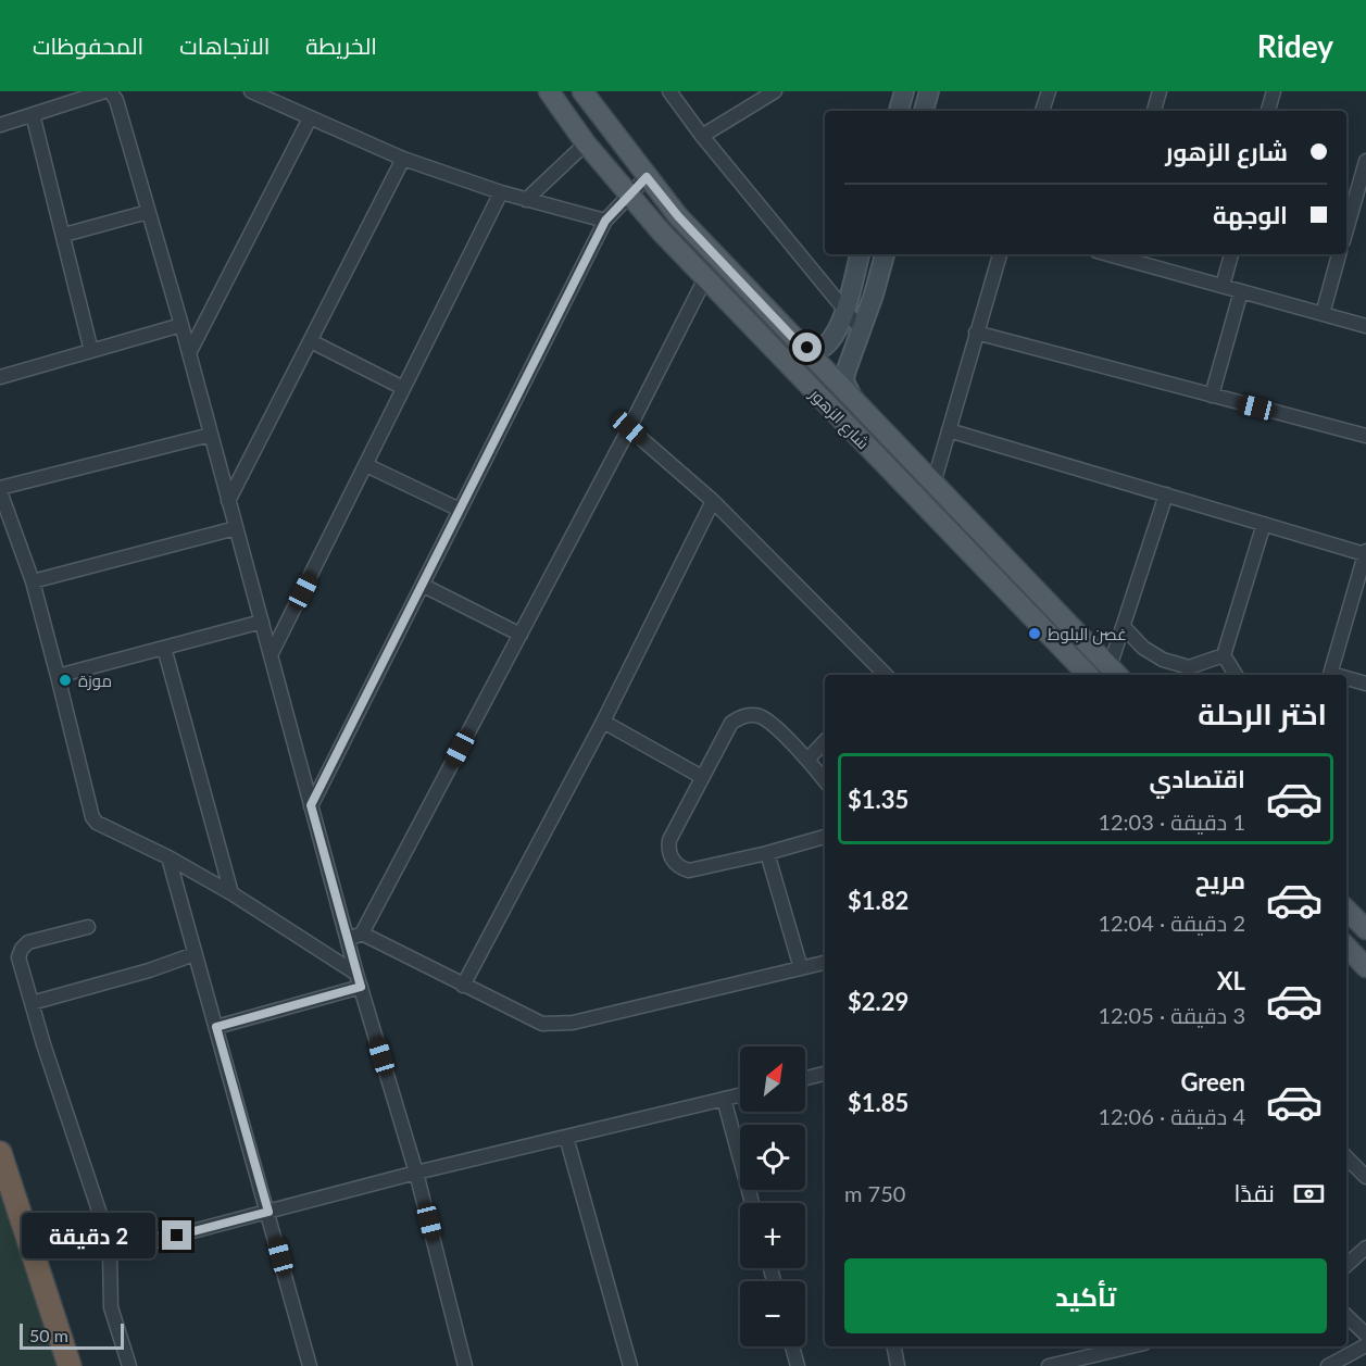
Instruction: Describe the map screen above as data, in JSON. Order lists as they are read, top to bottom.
{
  "streets": {
    "main road": ["شارع الزهور"]
  },
  "places": ["غصن البلوط", "موزة"],
  "scale_bar": "50 m",
  "north": "top right",
  "page": {
    "header": "Ridey",
    "nav": ["الخريطة", "الاتجاهات", "المحفوظات"],
    "banner": ["شارع الزهور", "الوجهة"],
    "heading": "اختر الرحلة",
    "list": [
      {
        "name": "اقتصادي",
        "note": "1 دقيقة · 12:03",
        "value": "$1.35"
      },
      {
        "name": "مريح",
        "note": "2 دقيقة · 12:04",
        "value": "$1.82"
      },
      {
        "name": "XL",
        "note": "3 دقيقة · 12:05",
        "value": "$2.29"
      },
      {
        "name": "Green",
        "note": "4 دقيقة · 12:06",
        "value": "$1.85"
      }
    ],
    "map_buttons": ["+", "−"],
    "pay": ["نقدًا", "750 m"],
    "bubble": "2 دقيقة",
    "buttons": "تأكيد",
    "scale": "50 m"
  }
}
